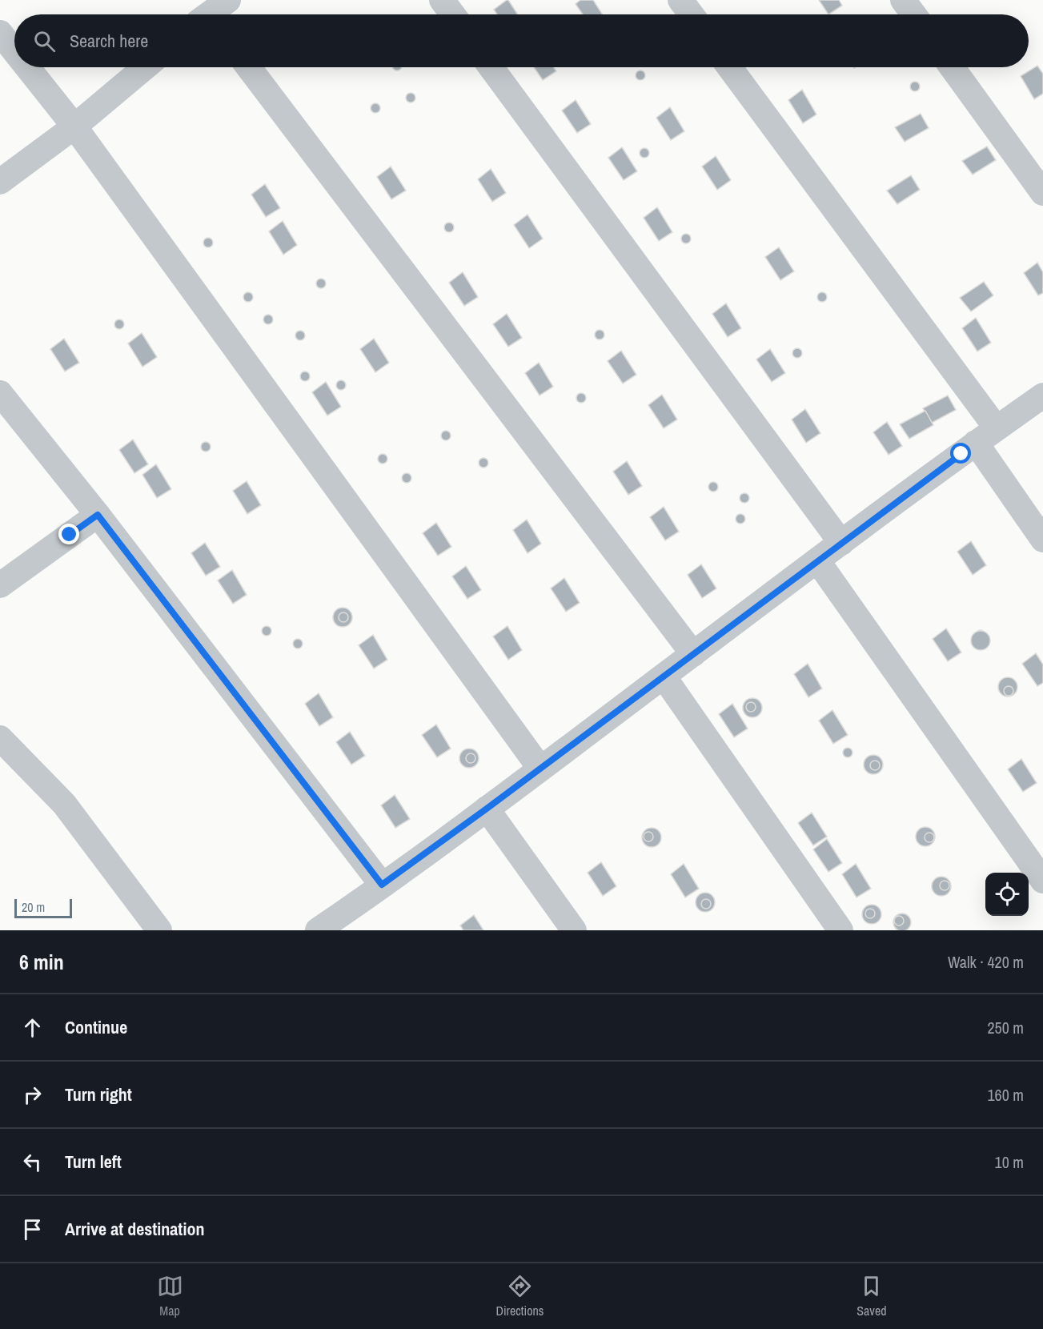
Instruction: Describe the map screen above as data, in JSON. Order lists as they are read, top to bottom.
{
  "scale_bar": "20 m",
  "page": {
    "search": "Search here",
    "scale": "20 m",
    "heading": ["6 min", "Walk · 420 m"],
    "list": [
      ["Continue", "250 m"],
      ["Turn right", "160 m"],
      ["Turn left", "10 m"],
      "Arrive at destination"
    ],
    "nav": ["Map", "Directions", "Saved"]
  }
}
